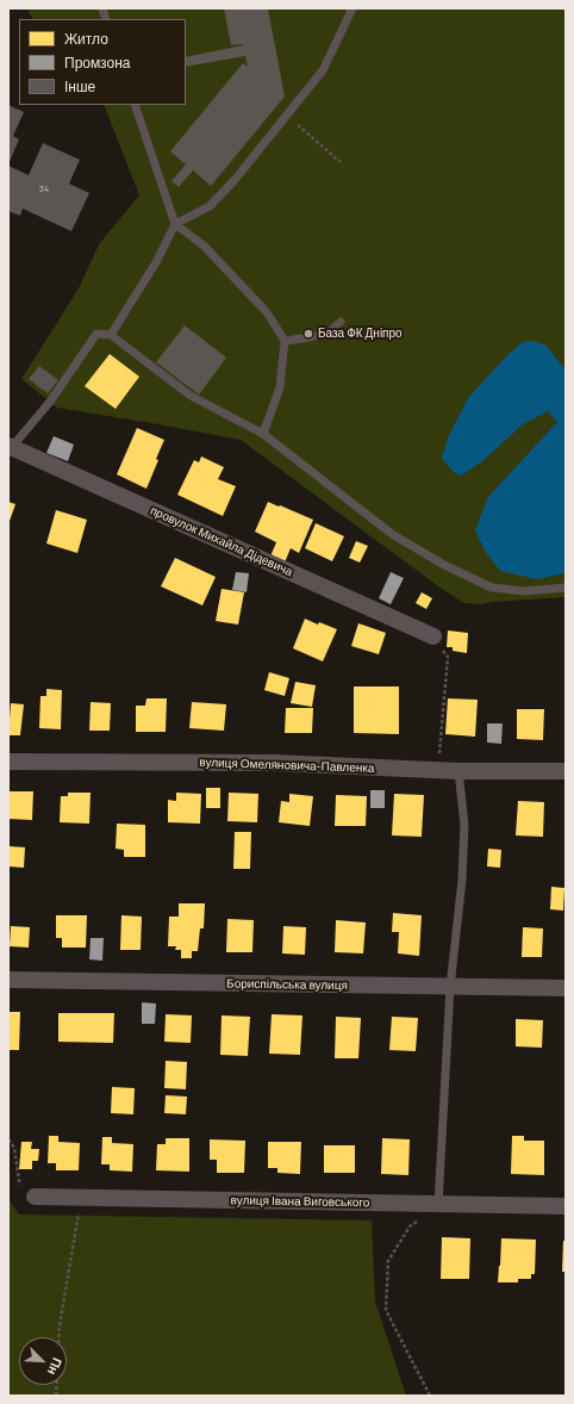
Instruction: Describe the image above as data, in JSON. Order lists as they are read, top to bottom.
{
  "streets": {
    "street": [
      "провулок Михайла Дідевича",
      "вулиця Омеляновича-Павленка",
      "Бориспільська вулиця",
      "вулиця Івана Виговського"
    ]
  },
  "places": ["База ФК Дніпро"],
  "house_numbers": ["34"],
  "legend": ["Житло", "Промзона", "Інше"],
  "north": "bottom right"
}
